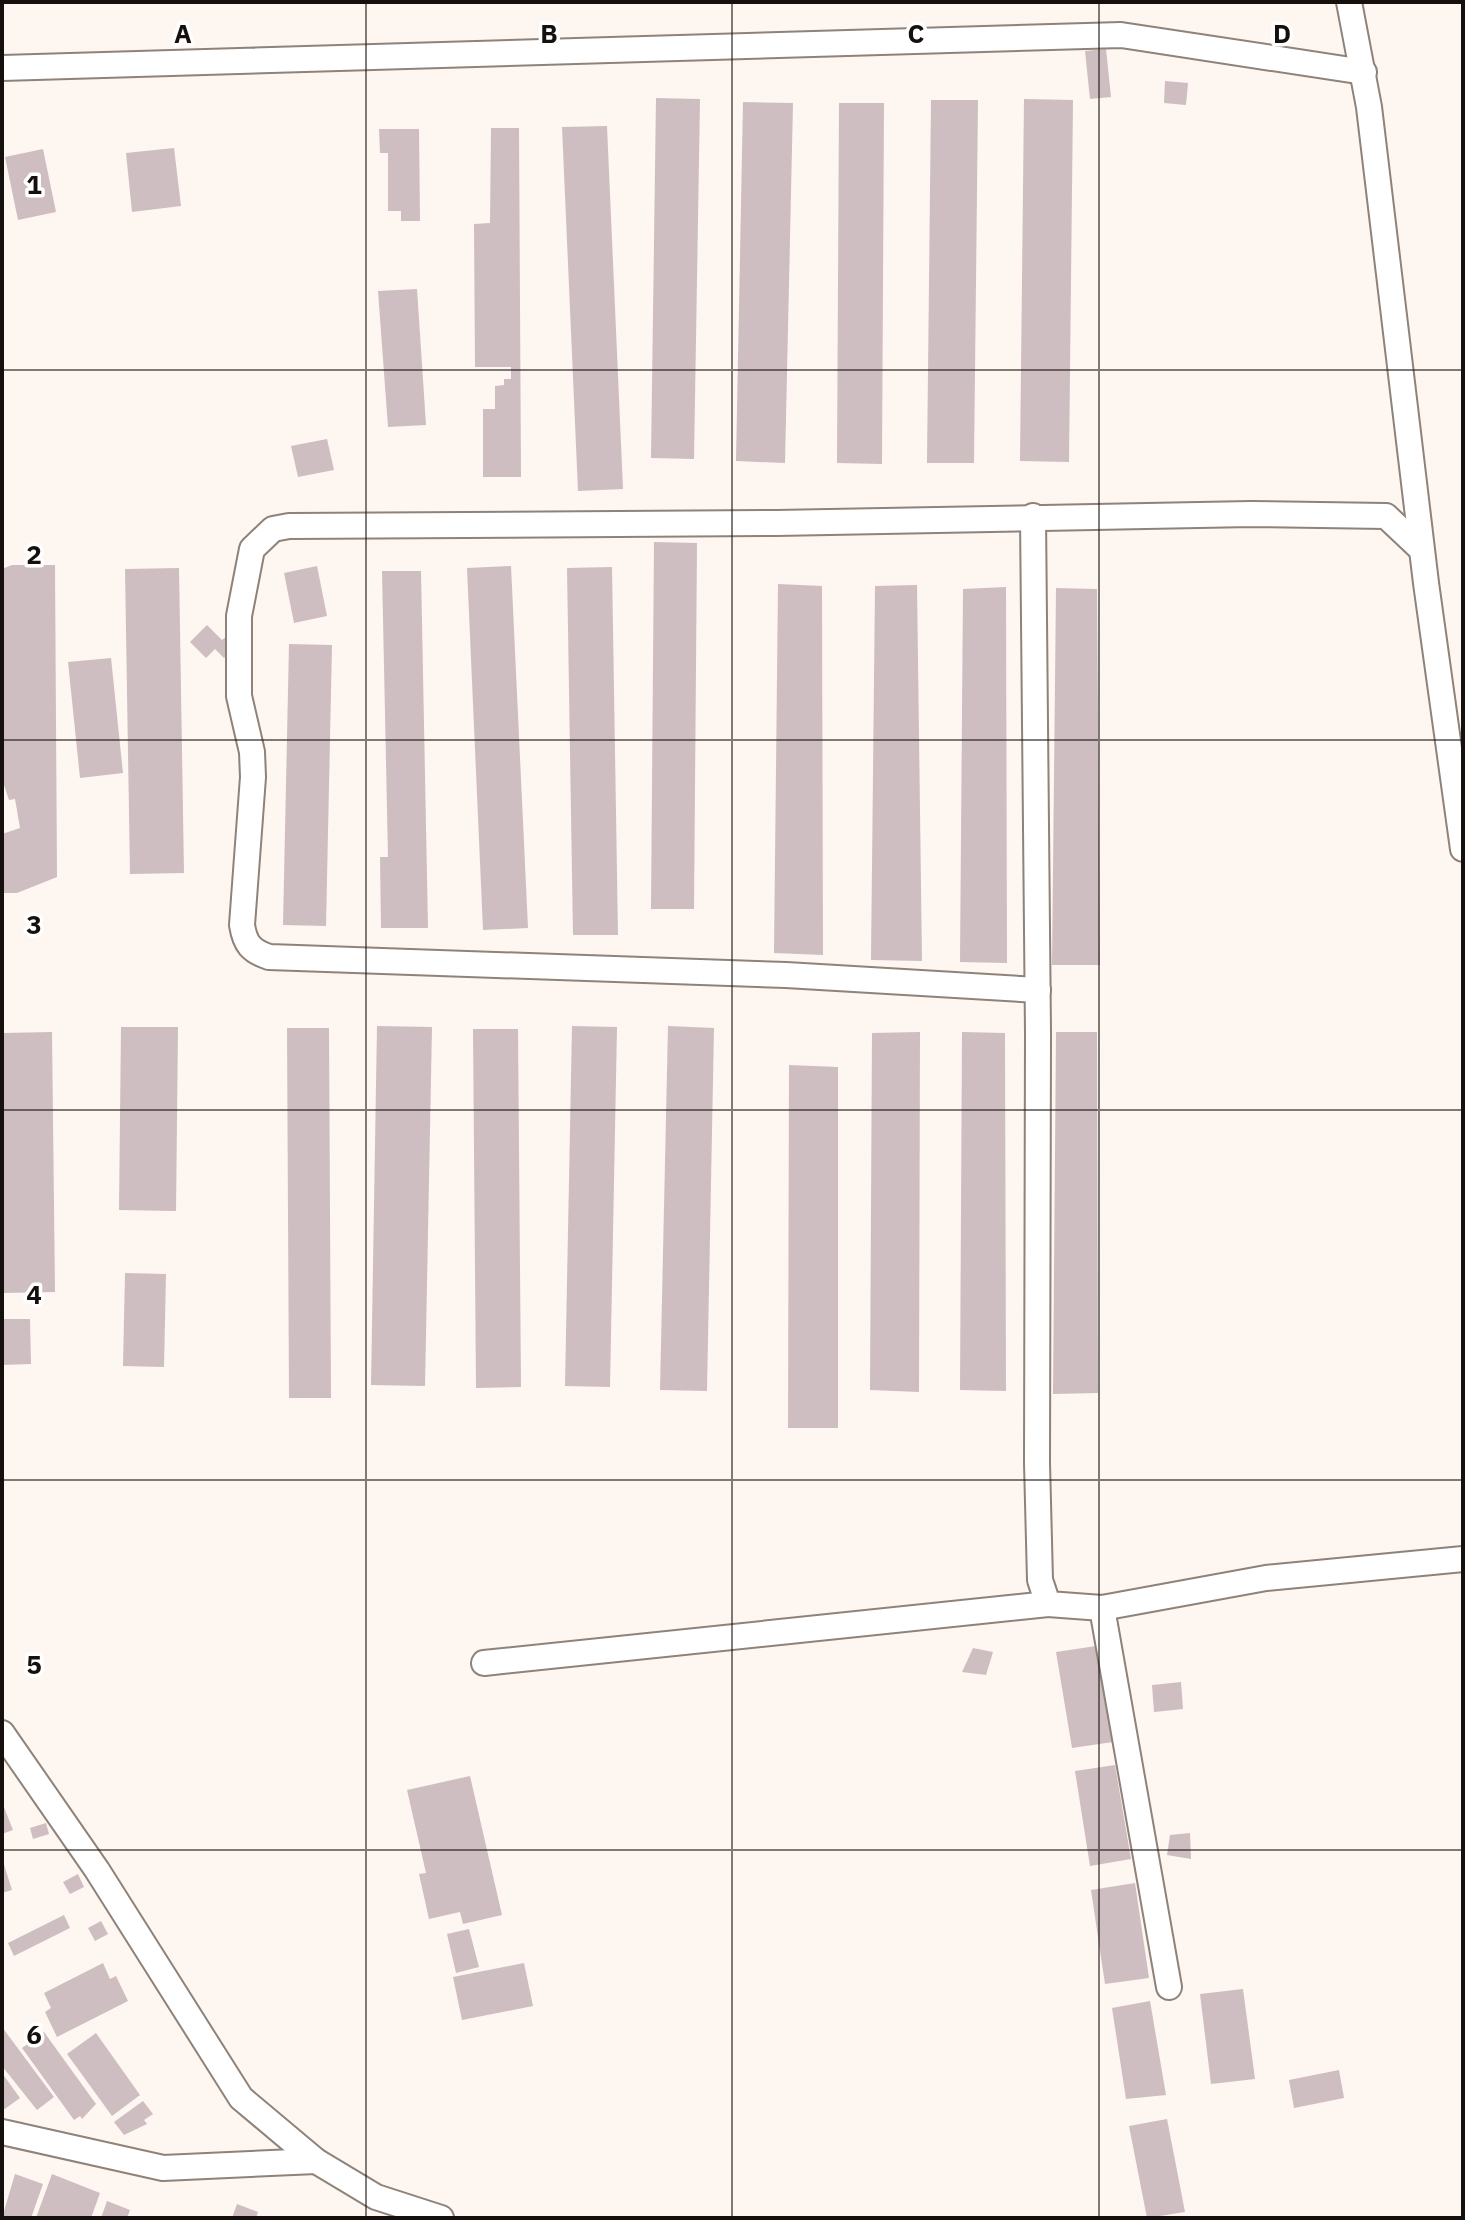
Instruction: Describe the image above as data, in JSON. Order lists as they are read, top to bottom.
{
  "grid": {
    "columns": [
      "A",
      "B",
      "C",
      "D"
    ],
    "rows": [
      "1",
      "2",
      "3",
      "4",
      "5",
      "6"
    ]
  }
}
